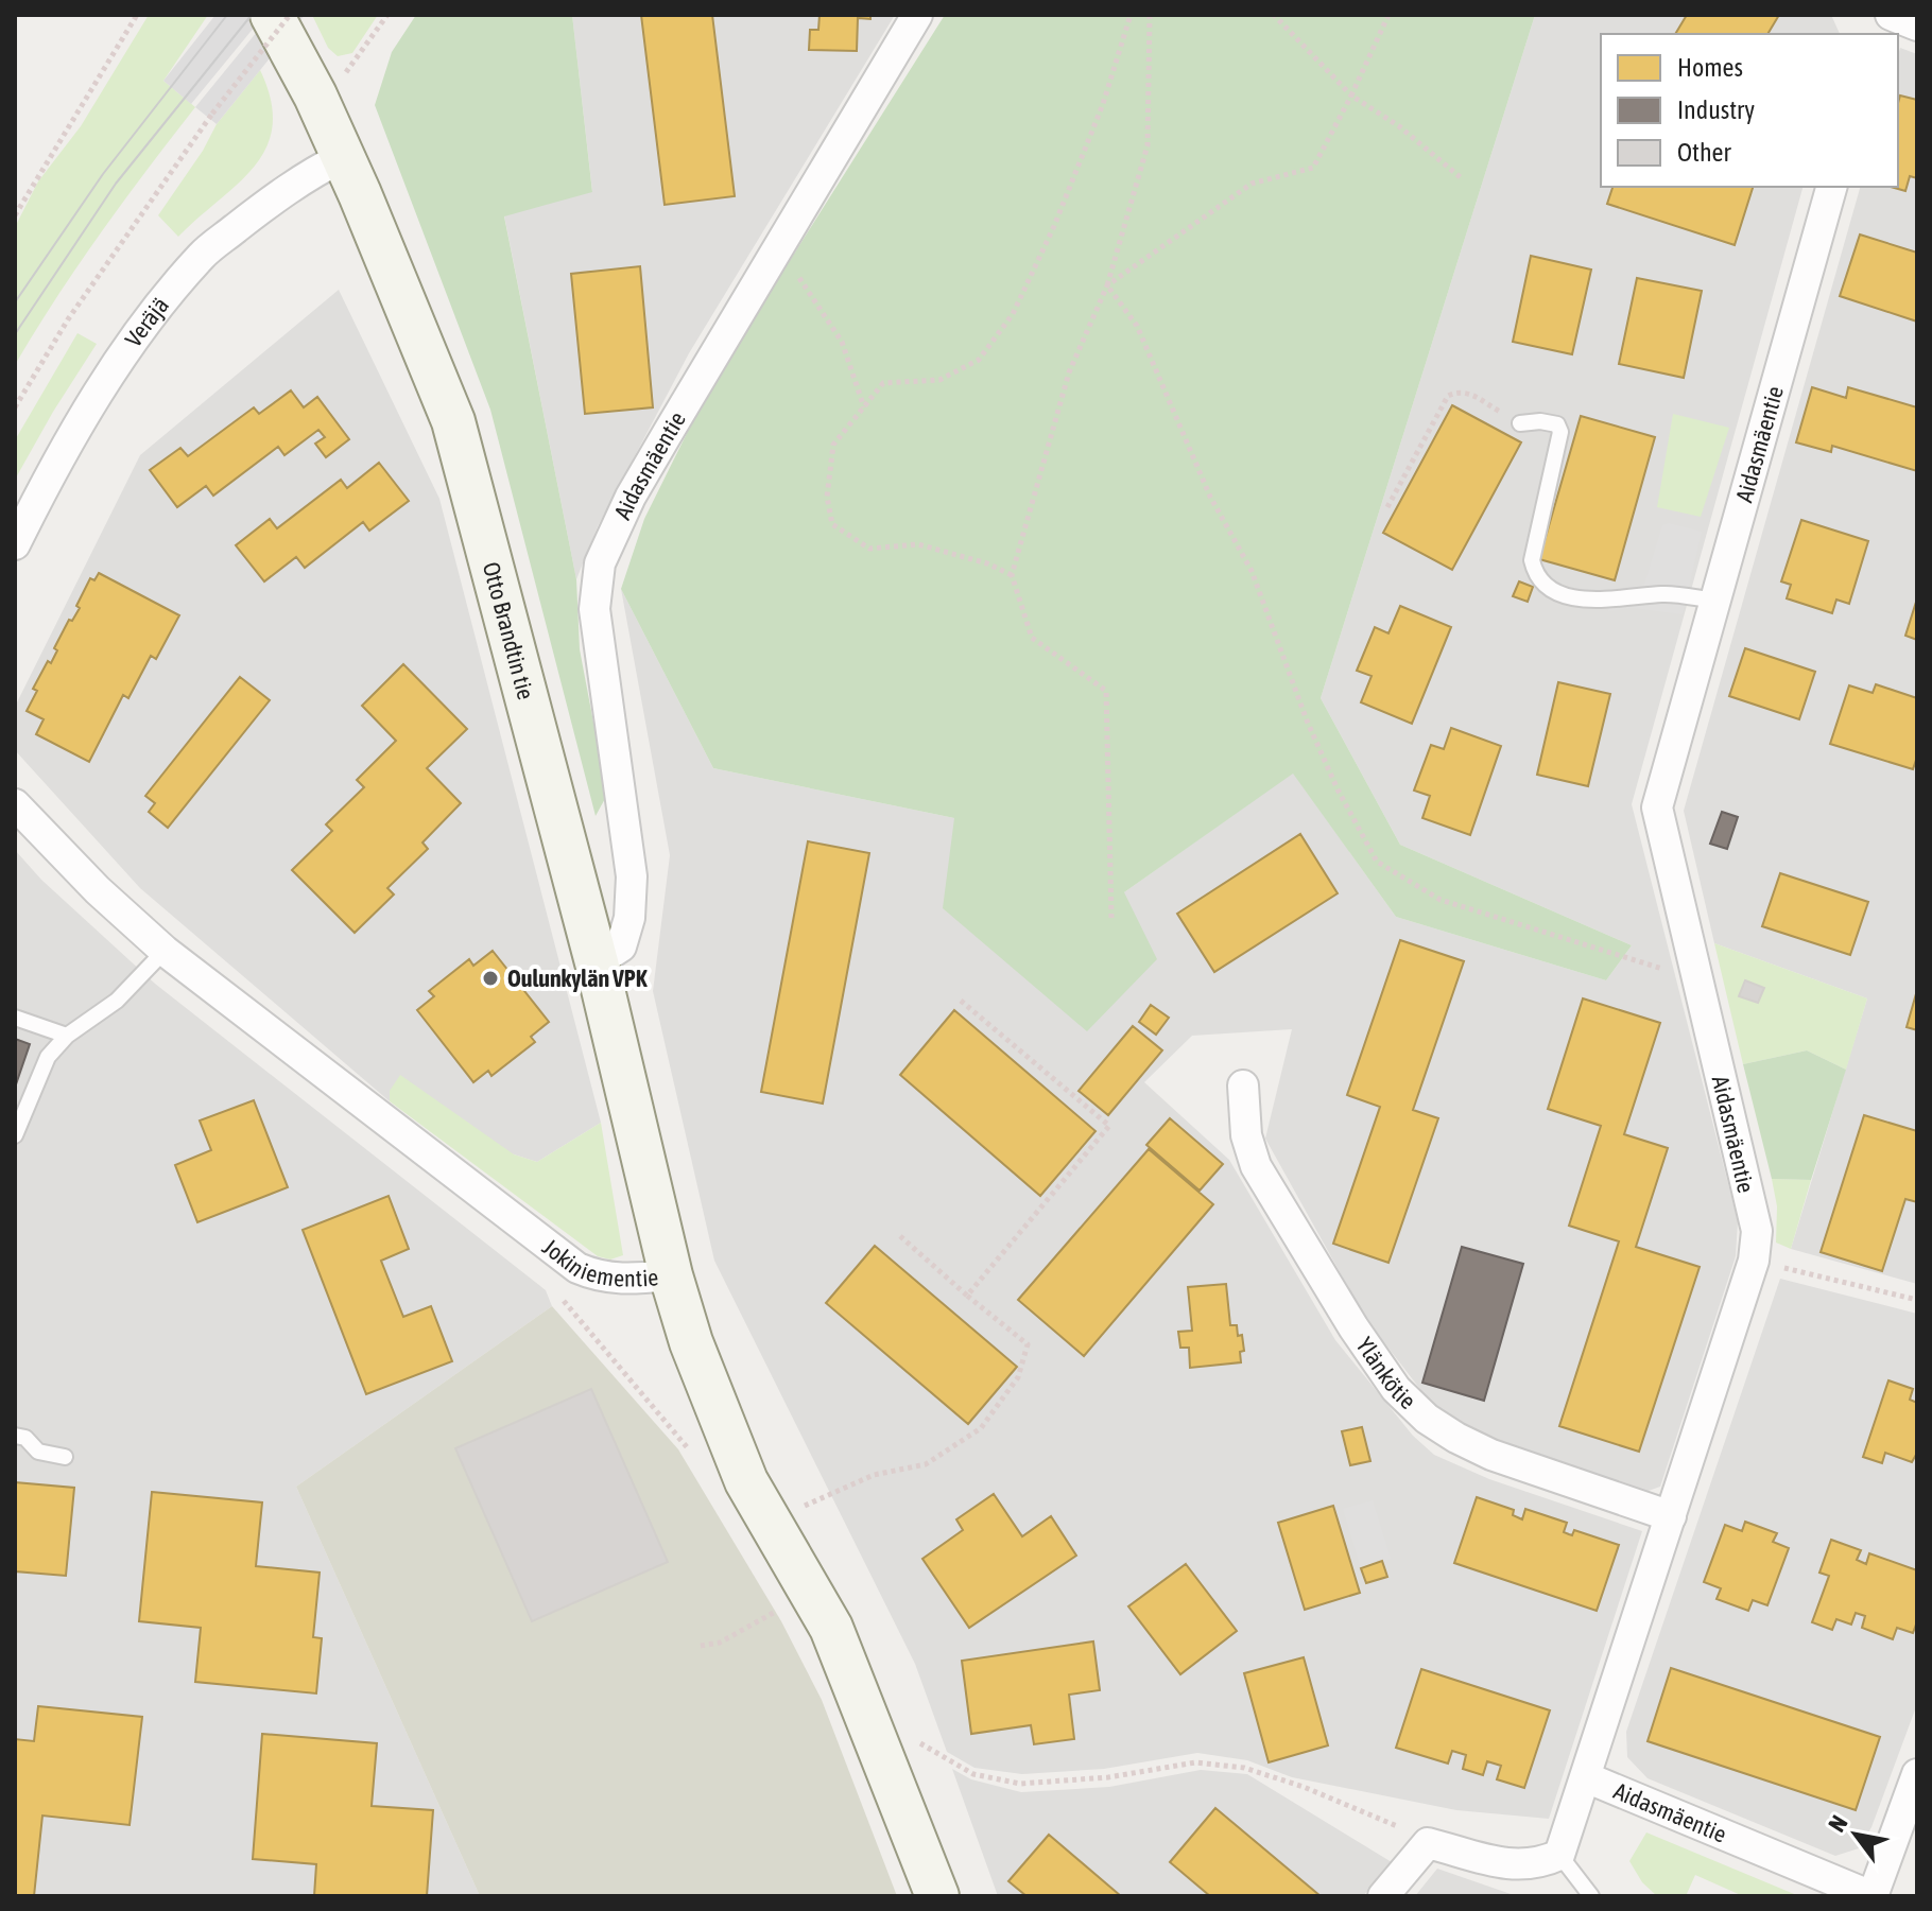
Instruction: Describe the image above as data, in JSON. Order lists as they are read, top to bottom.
{
  "streets": {
    "street": [
      "Veräjä",
      "Aidasmäentie",
      "Otto Brandtin tie",
      "Jokiniementie",
      "Ylänkötie"
    ]
  },
  "crossings": [
    ["Veräjä", "Otto Brandtin tie"],
    ["Aidasmäentie", "Otto Brandtin tie"],
    ["Aidasmäentie", "Ylänkötie"],
    ["Otto Brandtin tie", "Jokiniementie"]
  ],
  "places": ["Oulunkylän VPK"],
  "legend": ["Homes", "Industry", "Other"],
  "north": "top left"
}
